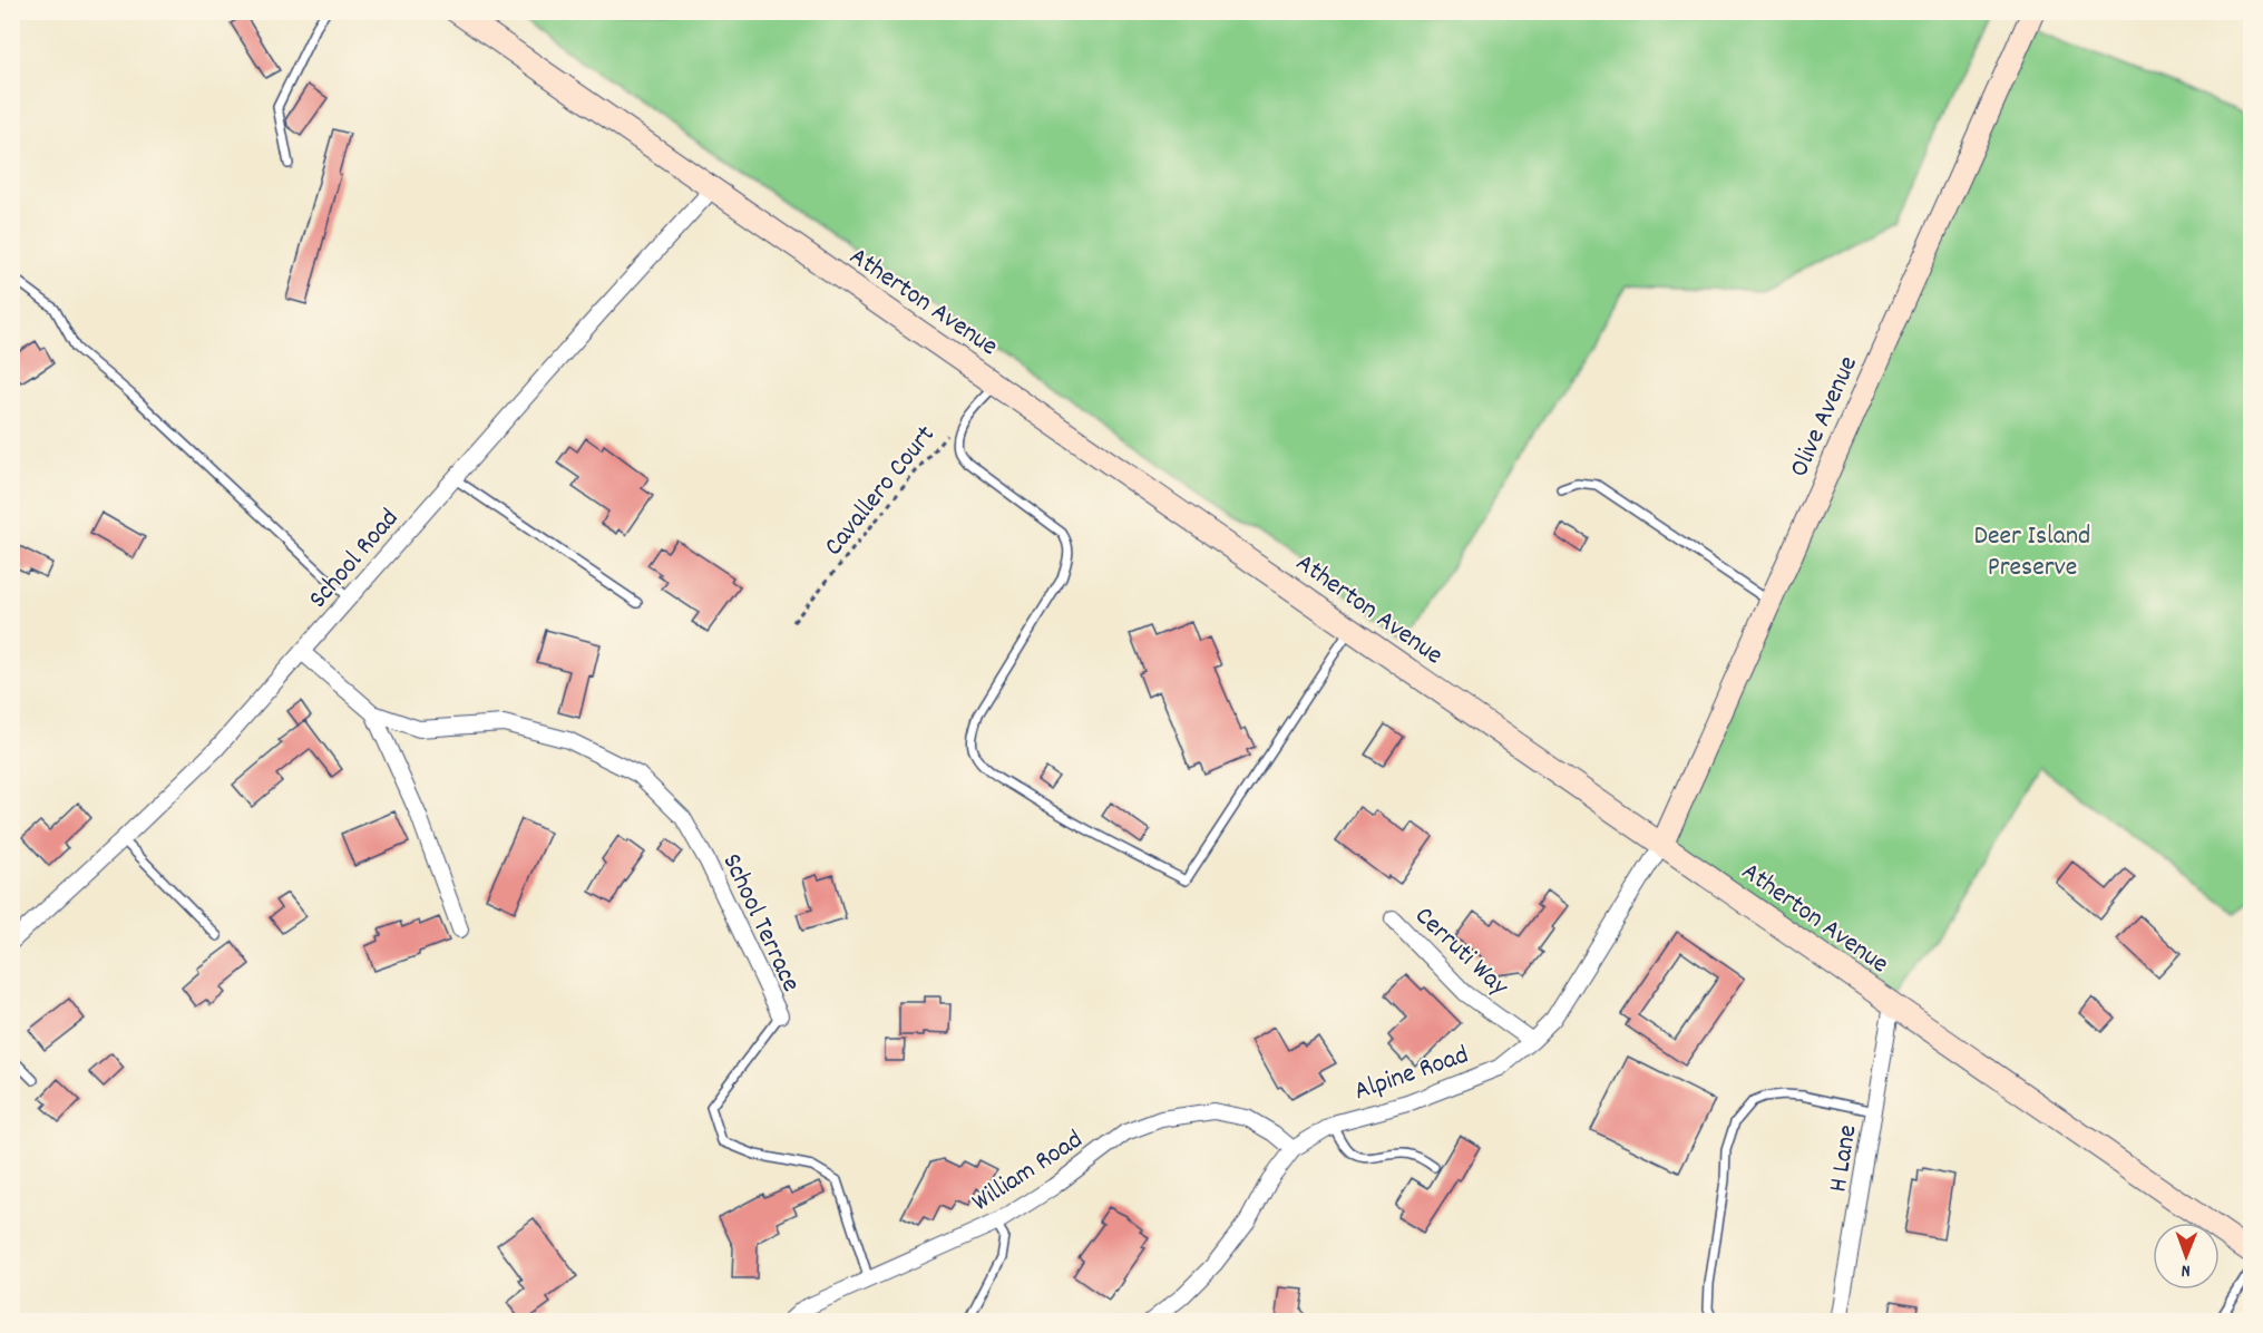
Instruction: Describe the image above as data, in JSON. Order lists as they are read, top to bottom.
{
  "streets": {
    "main road": ["Atherton Avenue", "Olive Avenue"],
    "street": [
      "School Road",
      "School Terrace",
      "Cerruti Way",
      "Alpine Road",
      "H Lane",
      "William Road"
    ],
    "path": ["Cavallero Court"]
  },
  "crossings": [
    ["Atherton Avenue", "Olive Avenue"],
    ["Atherton Avenue", "School Road"],
    ["Atherton Avenue", "Alpine Road"],
    ["Atherton Avenue", "H Lane"],
    ["Olive Avenue", "Alpine Road"],
    ["School Road", "School Terrace"],
    ["School Terrace", "William Road"],
    ["Cerruti Way", "Alpine Road"],
    ["Alpine Road", "William Road"]
  ],
  "parks": ["Deer Island Preserve"],
  "north": "bottom"
}
